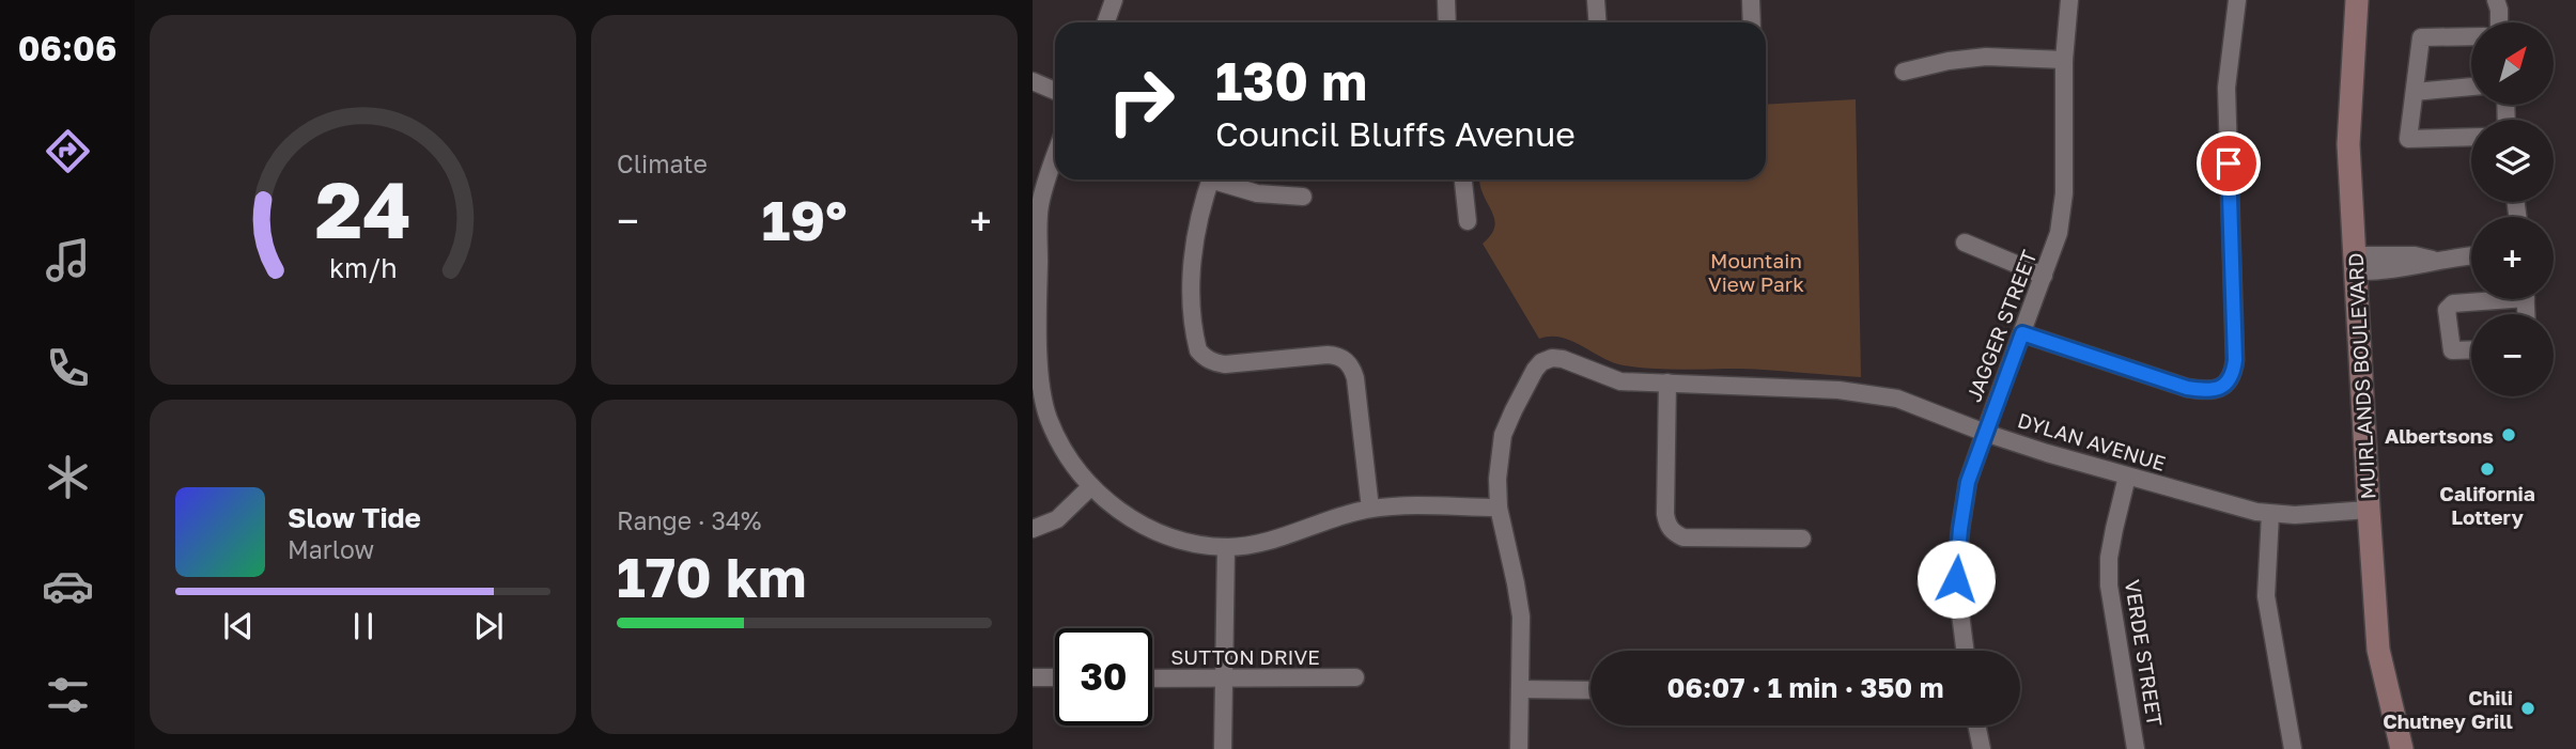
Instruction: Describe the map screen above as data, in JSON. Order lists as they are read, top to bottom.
{
  "streets": {
    "main road": ["MUIRLANDS BOULEVARD"],
    "street": [
      "JAGGER STREET",
      "DYLAN AVENUE",
      "VERDE STREET",
      "SUTTON DRIVE"
    ]
  },
  "crossings": [
    ["JAGGER STREET", "DYLAN AVENUE"],
    ["MUIRLANDS BOULEVARD", "DYLAN AVENUE"],
    ["DYLAN AVENUE", "VERDE STREET"]
  ],
  "parks": ["Mountain View Park"],
  "places": ["Albertsons", "California Lottery", "Chili Chutney Grill"],
  "north": "top right",
  "page": {
    "tabs": "06:06",
    "tile": [
      "Climate",
      ["Range · 34%", "170 km"]
    ],
    "map_buttons": ["+", "−"],
    "turn": ["130 m", "Council Bluffs Avenue"],
    "heat": ["−", "19°", "+"],
    "song": ["Slow Tide", "Marlow"],
    "limit": "30",
    "trip": "06:07 · 1 min · 350 m",
    "gauge": ["24", "km/h"]
  }
}
